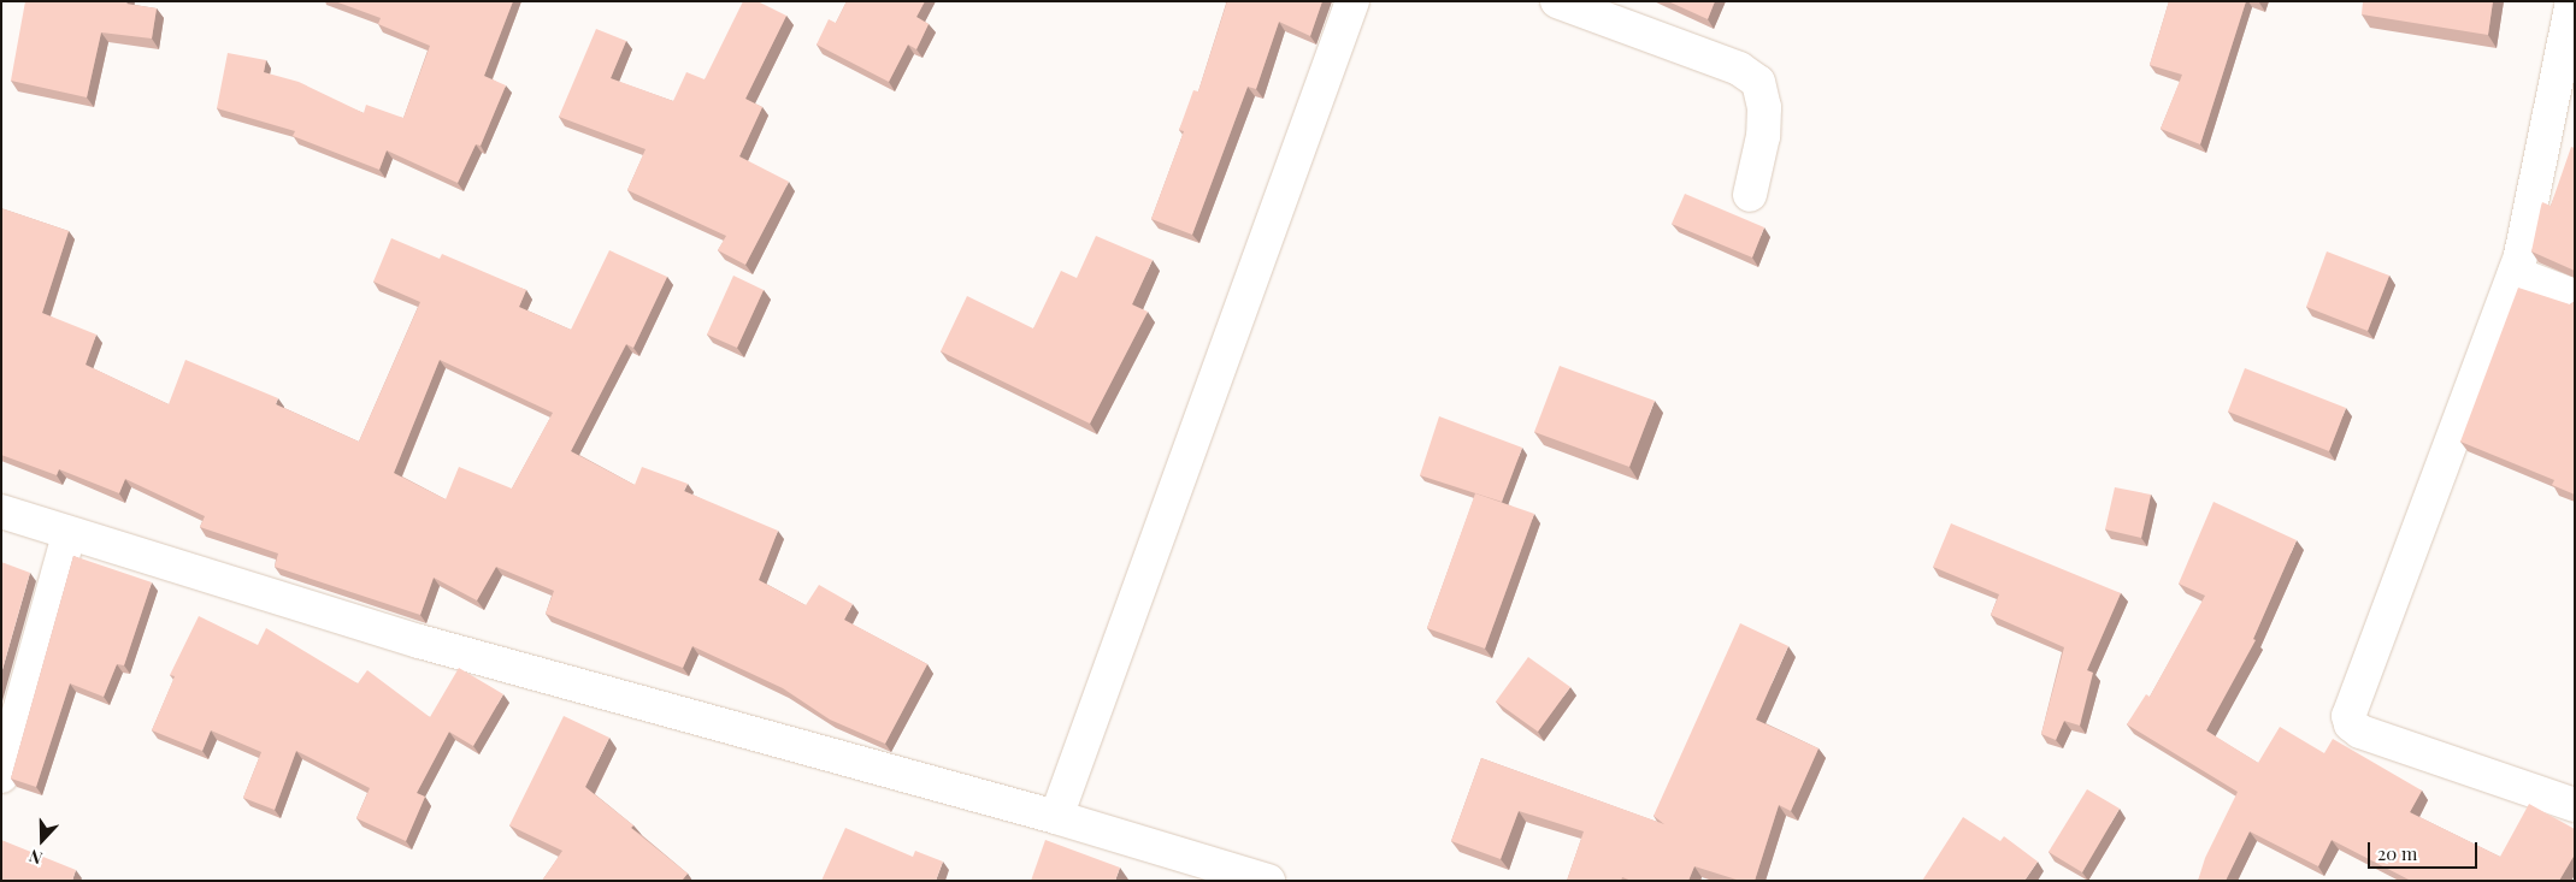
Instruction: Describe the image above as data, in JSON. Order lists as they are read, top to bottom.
{
  "scale_bar": "20 m",
  "north": "bottom"
}
